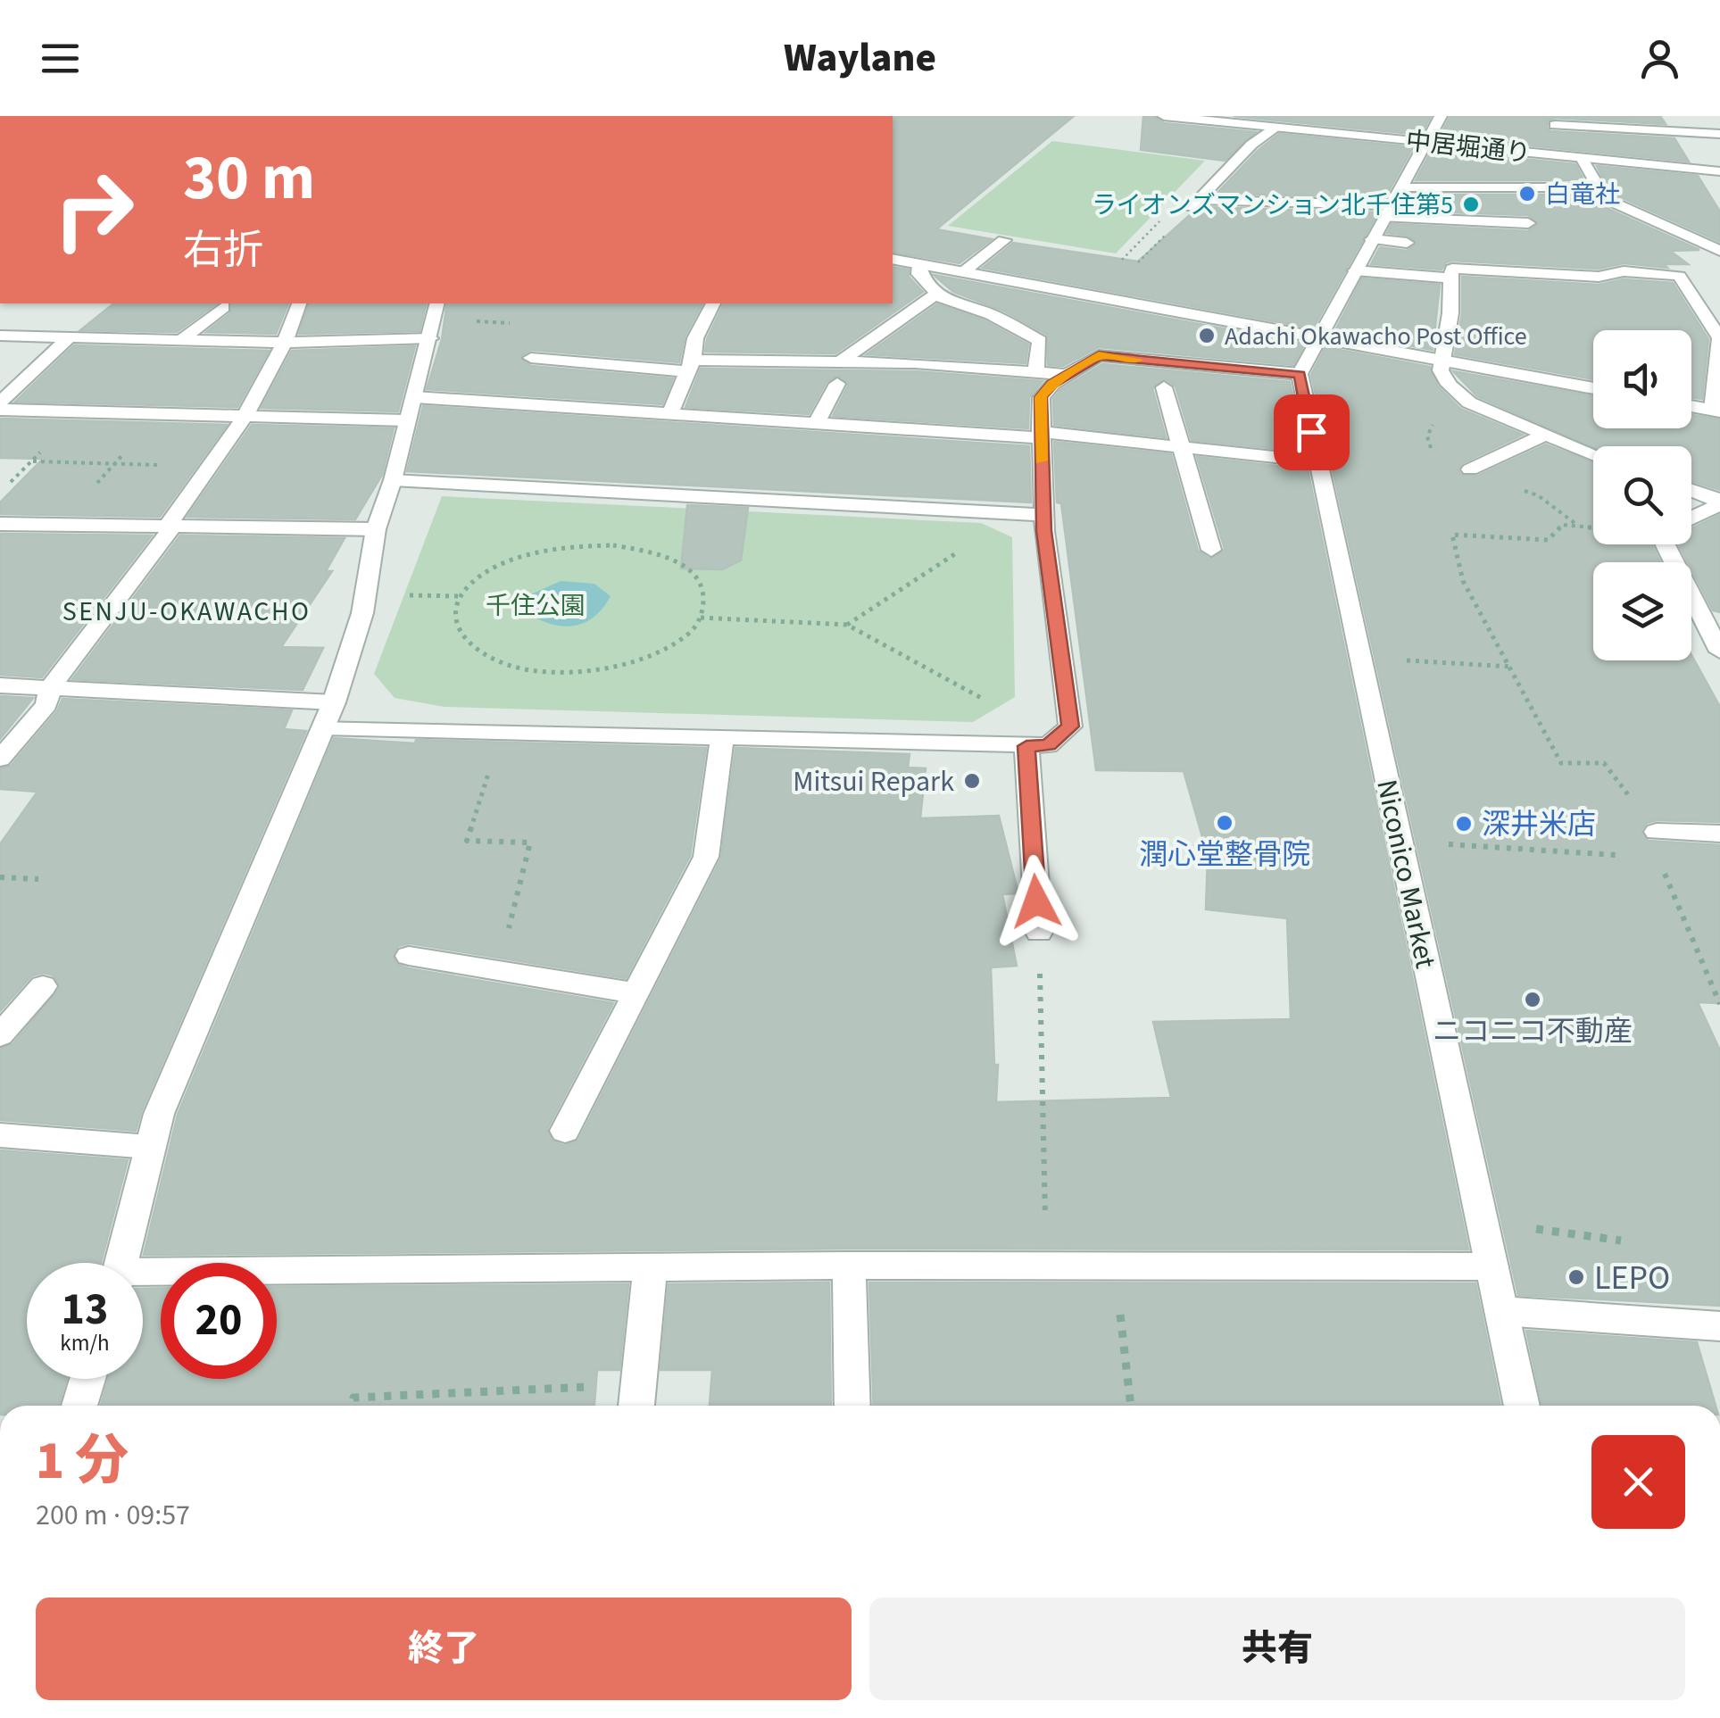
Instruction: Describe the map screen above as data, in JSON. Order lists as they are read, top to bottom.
{
  "streets": {
    "street": ["中居堀通り", "Niconico Market"]
  },
  "districts": ["SENJU-OKAWACHO"],
  "parks": ["千住公園"],
  "places": [
    "白竜社",
    "ライオンズマンション北千住第5",
    "Adachi Okawacho Post Office",
    "Mitsui Repark",
    "潤心堂整骨院",
    "深井米店",
    "ニコニコ不動産",
    "LEPO"
  ],
  "page": {
    "header": "Waylane",
    "turn": ["30 m", "右折"],
    "speed": "13 km/h",
    "limit": "20",
    "heading": ["1 分", "200 m · 09:57"],
    "buttons": ["終了", "共有"]
  }
}
